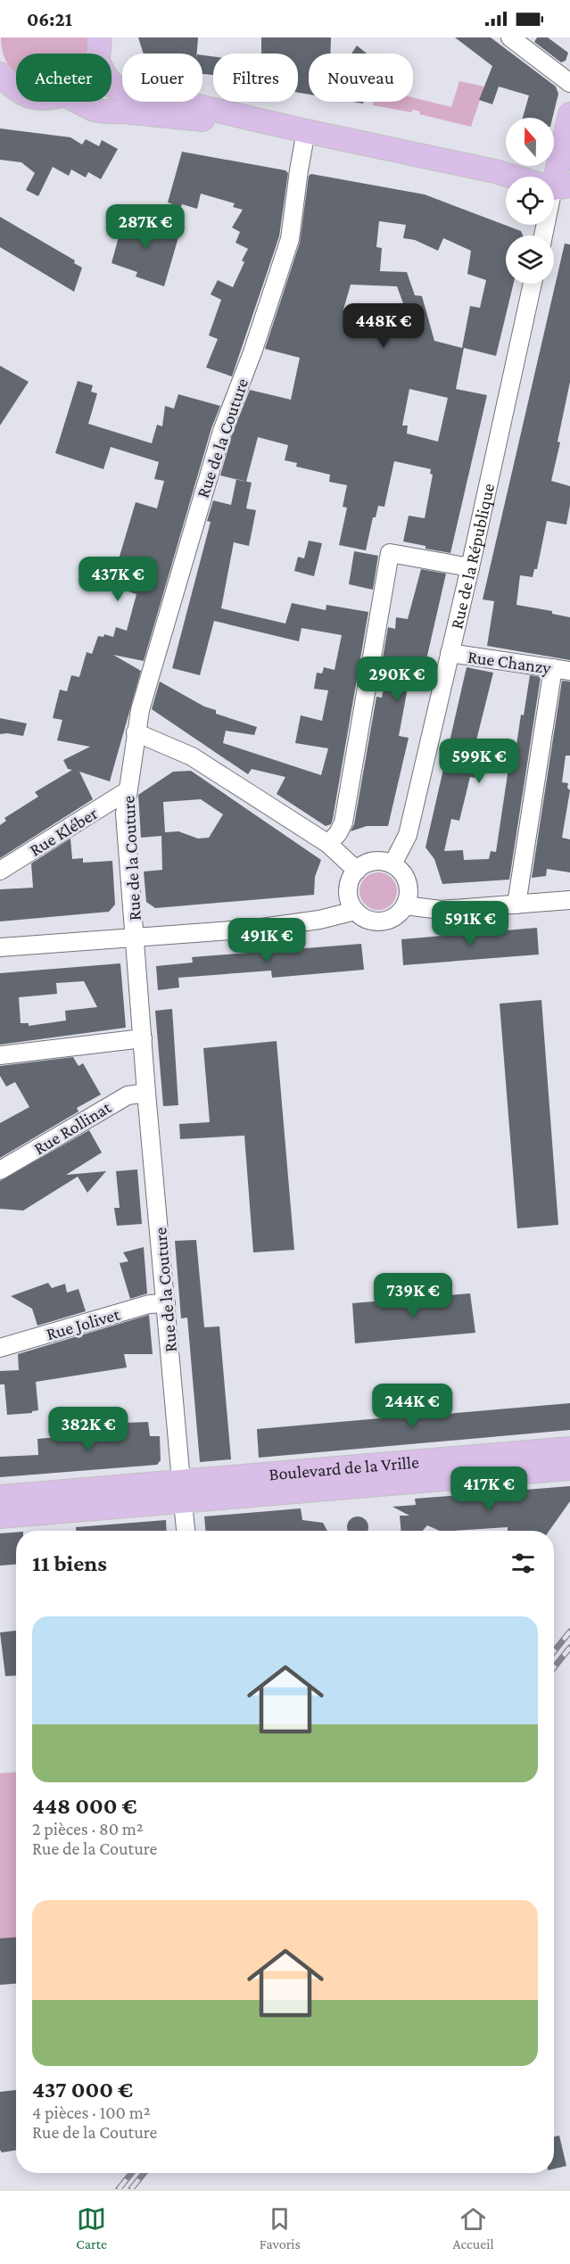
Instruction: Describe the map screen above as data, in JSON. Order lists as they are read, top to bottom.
{
  "streets": {
    "main road": ["Boulevard de la Vrille"],
    "street": [
      "Rue de la Couture",
      "Rue de la République",
      "Rue Chanzy",
      "Rue Kléber",
      "Rue Rollinat",
      "Rue Jolivet"
    ]
  },
  "crossings": [
    ["Rue de la Couture", "Rue Kléber"],
    ["Rue de la Couture", "Rue Rollinat"],
    ["Rue de la Couture", "Rue Jolivet"],
    ["Rue de la Couture", "Boulevard de la Vrille"],
    ["Rue de la République", "Rue Chanzy"]
  ],
  "north": "top",
  "page": {
    "status": "06:21",
    "chip": [
      "Acheter",
      "Louer",
      "Filtres",
      "Nouveau"
    ],
    "price": [
      "287K €",
      "448K €",
      "437K €",
      "290K €",
      "599K €",
      "591K €",
      "491K €",
      "739K €",
      "244K €",
      "382K €",
      "417K €"
    ],
    "heading": "11 biens",
    "list": [
      {
        "name": "448 000 €",
        "note": "2 pièces · 80 m² · Rue de la Couture"
      },
      {
        "name": "437 000 €",
        "note": "4 pièces · 100 m² · Rue de la Couture"
      }
    ],
    "tabs": ["Carte", "Favoris", "Accueil"]
  }
}
